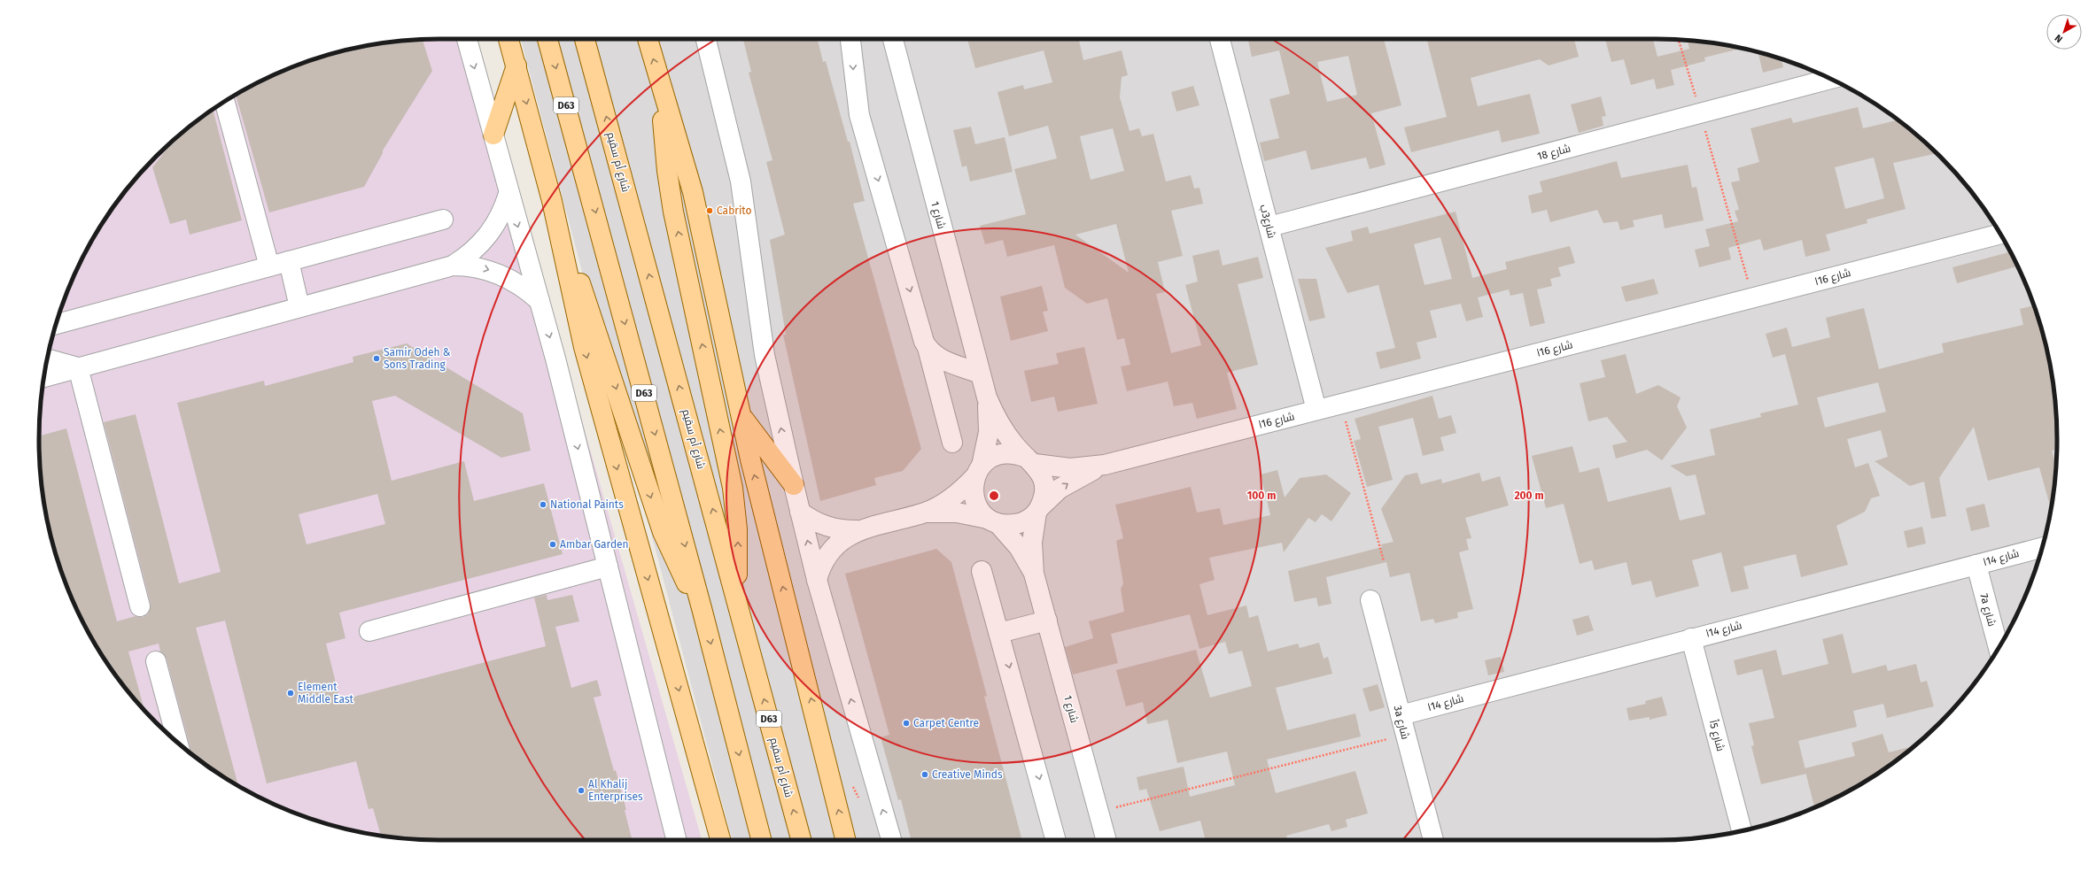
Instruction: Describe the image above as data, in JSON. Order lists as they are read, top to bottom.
{
  "streets": {
    "main road": ["D63", "شارع أم سقيم"],
    "street": [
      "شارع 18",
      "شارع 1",
      "شارع3ب",
      "شارع 16ا",
      "شارع 14ا",
      "7a شارع",
      "3a شارع",
      "شارع 5أ"
    ]
  },
  "crossings": [
    ["شارع 18", "شارع3ب"],
    ["شارع 1", "شارع 16ا"],
    ["شارع3ب", "شارع 16ا"],
    ["شارع 14ا", "7a شارع"],
    ["شارع 14ا", "3a شارع"],
    ["شارع 14ا", "شارع 5أ"]
  ],
  "places": [
    "Cabrito",
    "Samir Odeh & Sons Trading",
    "National Paints",
    "Ambar Garden",
    "Element Middle East",
    "Carpet Centre",
    "Creative Minds",
    "Al Khalij Enterprises"
  ],
  "north": "bottom left",
  "rings": ["100 m", "200 m"]
}
